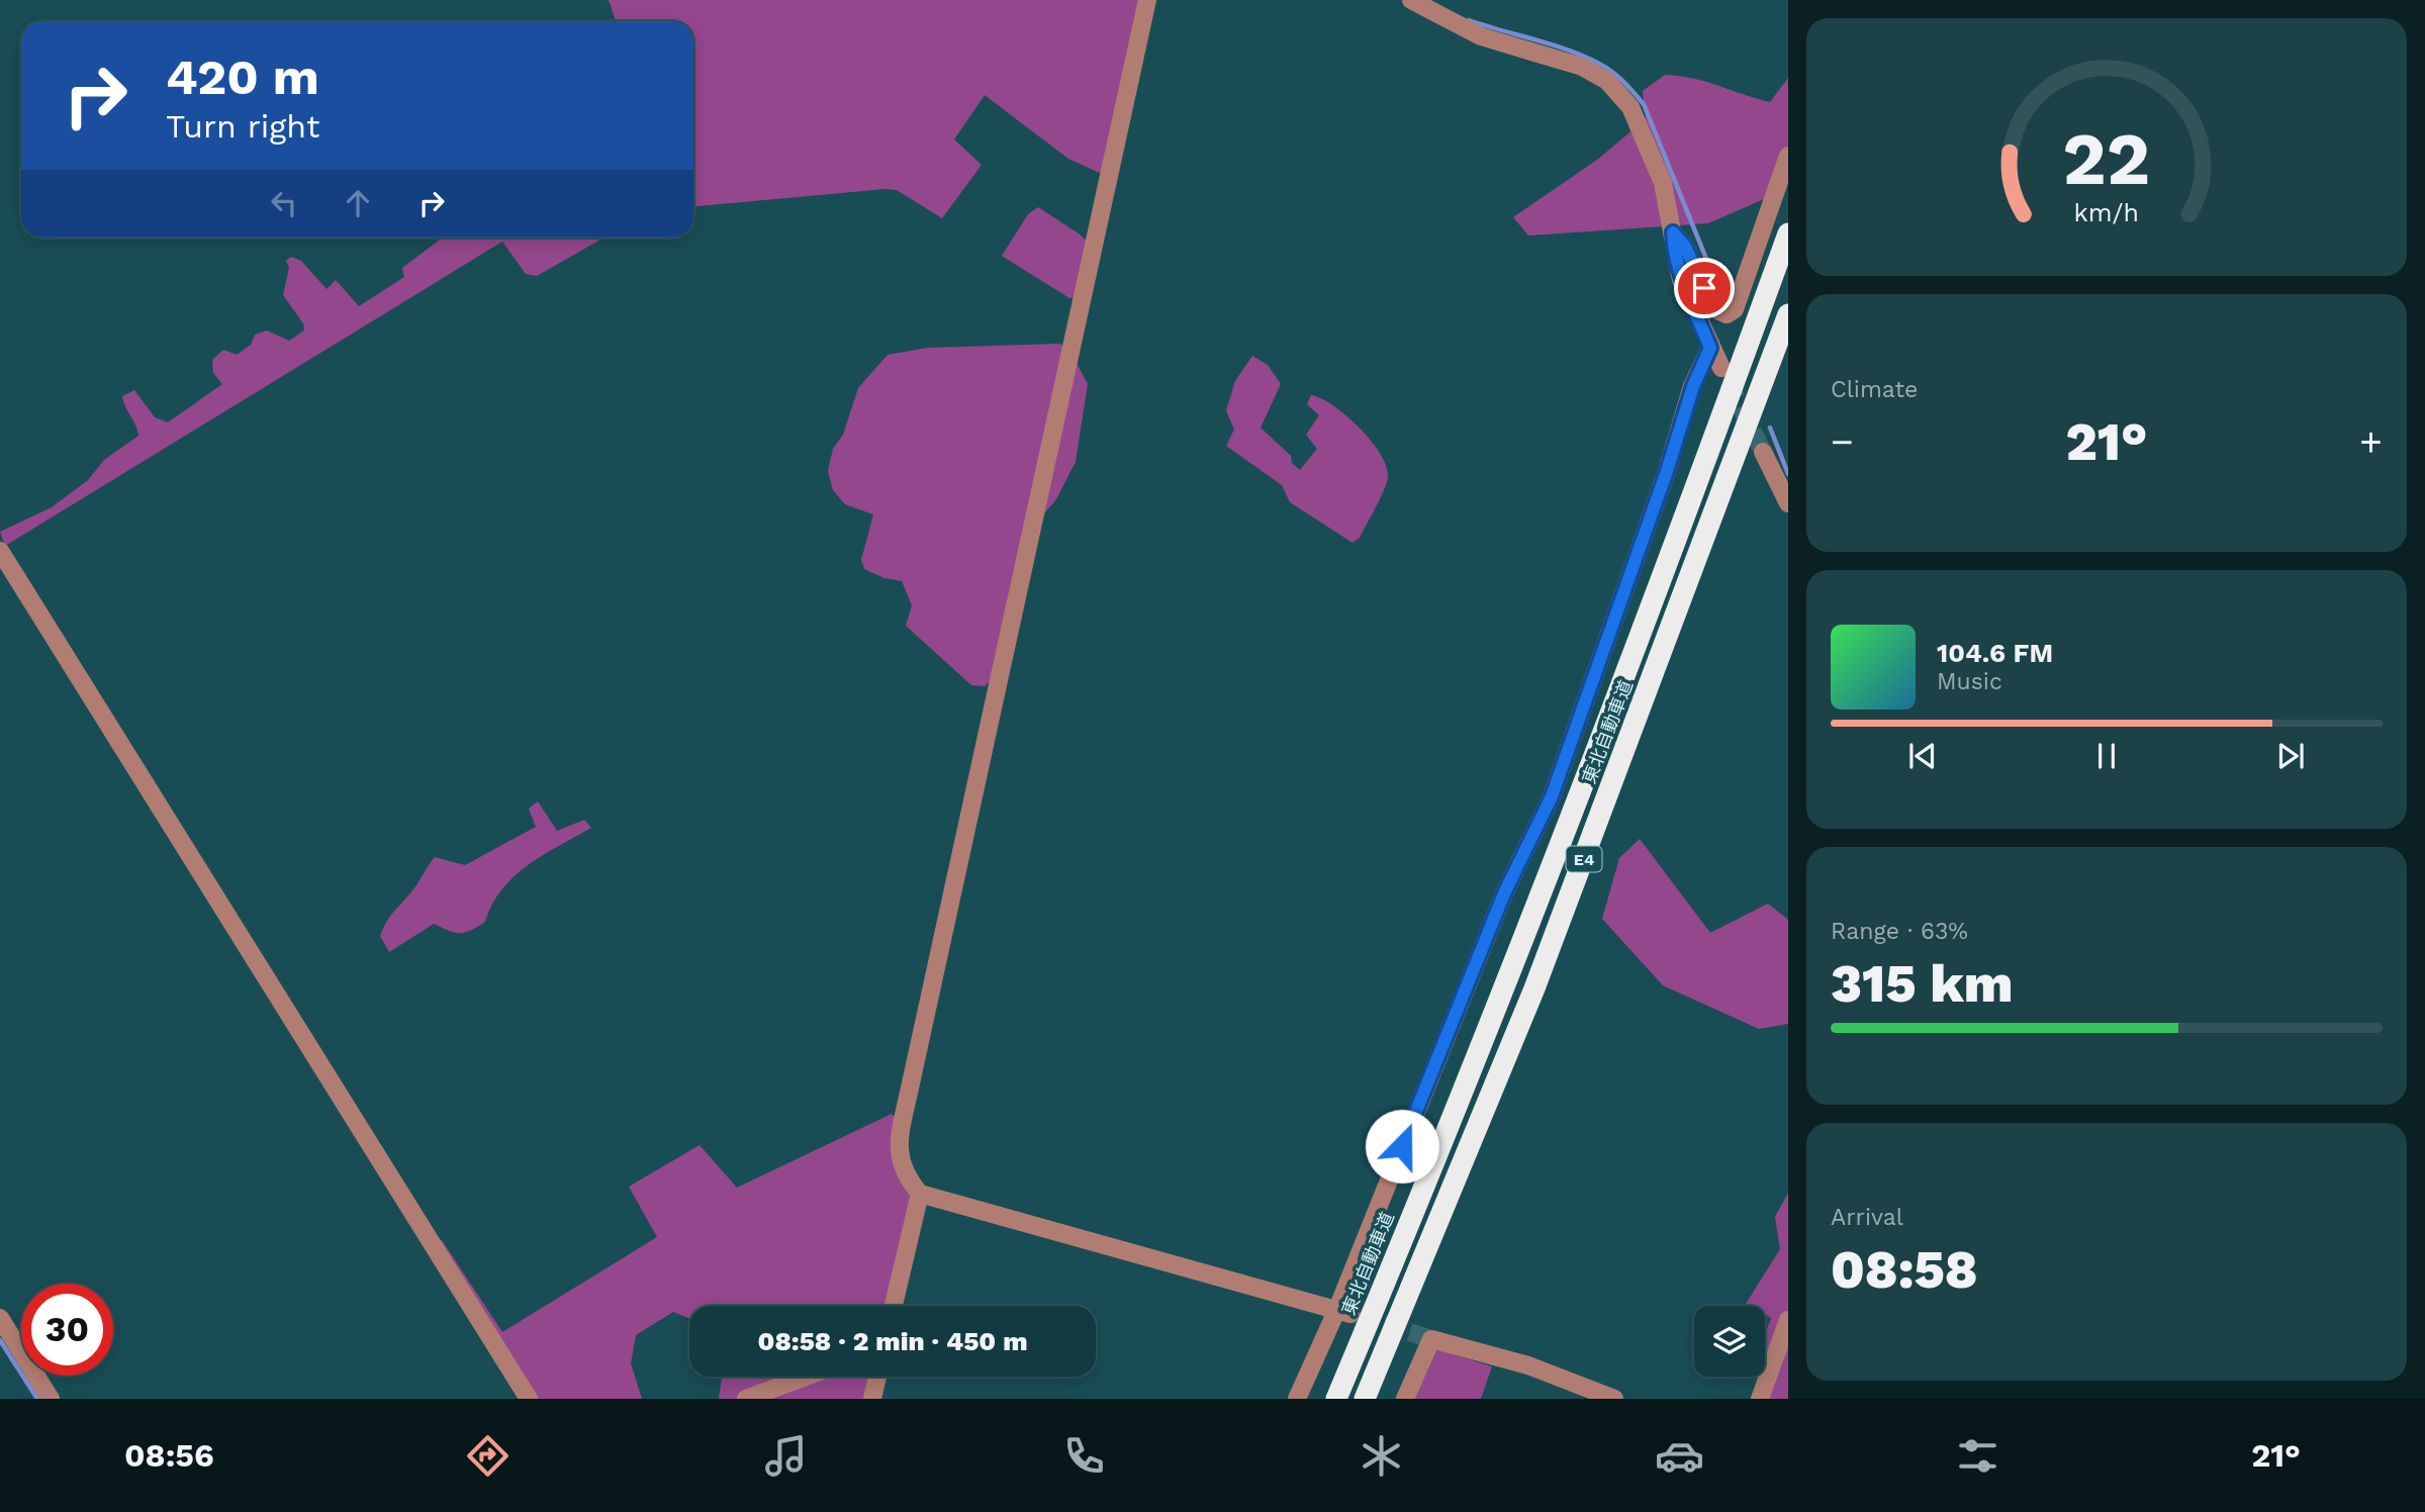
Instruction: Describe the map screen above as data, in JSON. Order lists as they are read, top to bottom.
{
  "streets": {
    "highway": ["東北自動車道", "E4"]
  },
  "page": {
    "turn": ["420 m", "Turn right"],
    "tile": [
      "Climate",
      ["Range · 63%", "315 km"],
      ["Arrival", "08:58"]
    ],
    "heat": ["−", "21°", "+"],
    "song": ["104.6 FM", "Music"],
    "limit": "30",
    "trip": "08:58 · 2 min · 450 m",
    "tabs": ["08:56", "21°"],
    "gauge": ["22", "km/h"]
  }
}
